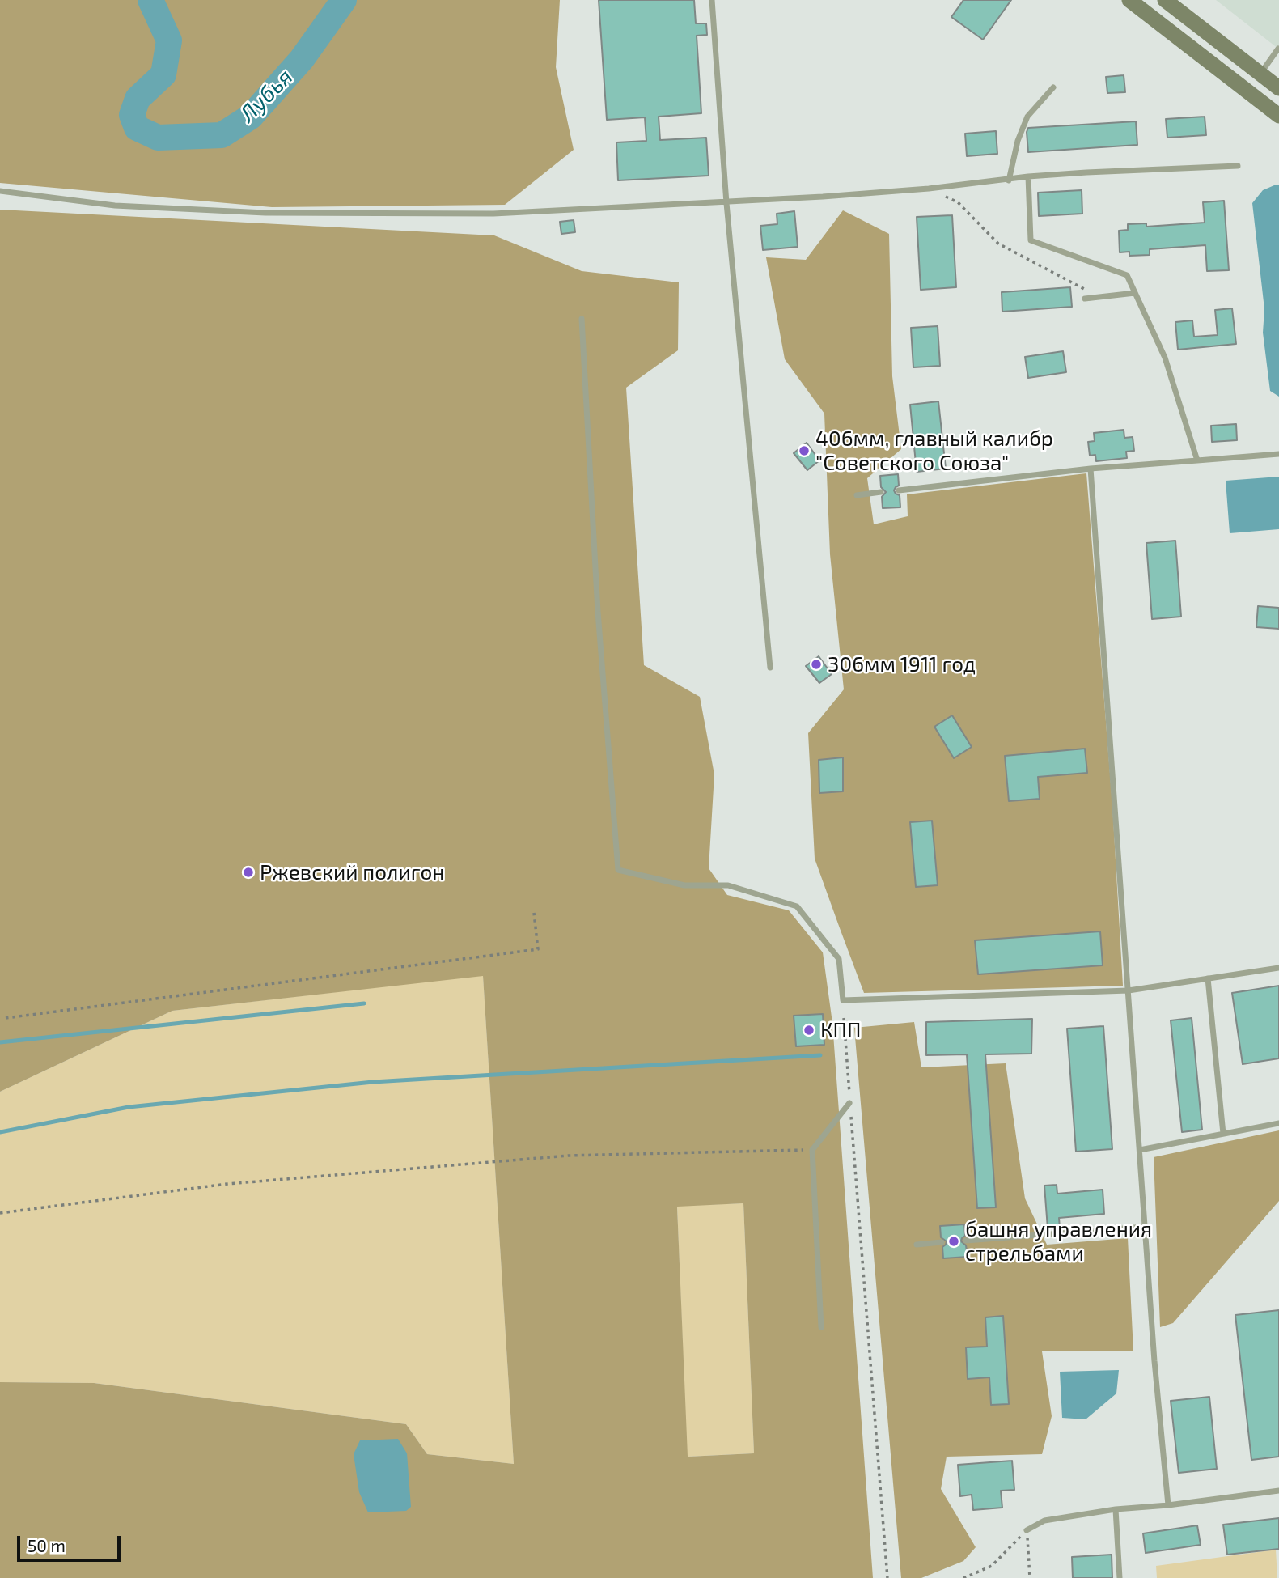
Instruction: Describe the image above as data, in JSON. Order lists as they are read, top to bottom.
{
  "water": ["Лубья"],
  "places": [
    "406мм, главный калибр \"Советского Союза\"",
    "306мм 1911 год",
    "Ржевский полигон",
    "КПП",
    "башня управления стрельбами"
  ],
  "scale_bar": "50 m"
}
